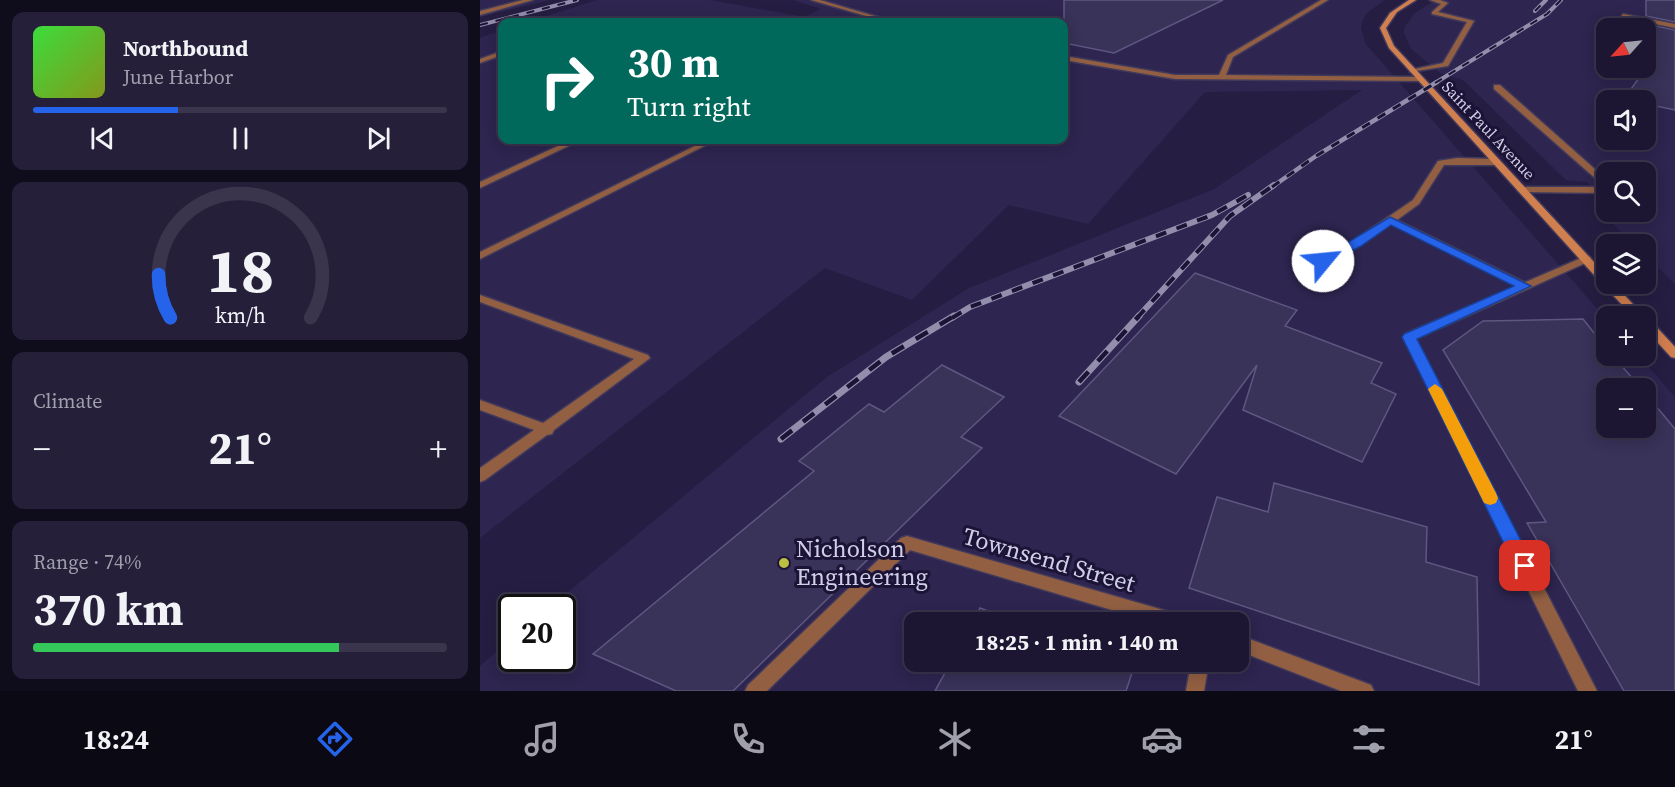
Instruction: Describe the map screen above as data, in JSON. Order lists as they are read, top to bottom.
{
  "streets": {
    "street": ["Saint Paul Avenue", "Townsend Street"]
  },
  "places": ["Nicholson Engineering"],
  "north": "bottom left",
  "page": {
    "map_buttons": ["+", "−"],
    "turn": ["30 m", "Turn right"],
    "song": ["Northbound", "June Harbor"],
    "tile": [
      "Climate",
      ["Range · 74%", "370 km"]
    ],
    "heat": ["−", "21°", "+"],
    "limit": "20",
    "trip": "18:25 · 1 min · 140 m",
    "tabs": ["18:24", "21°"],
    "gauge": ["18", "km/h"]
  }
}
